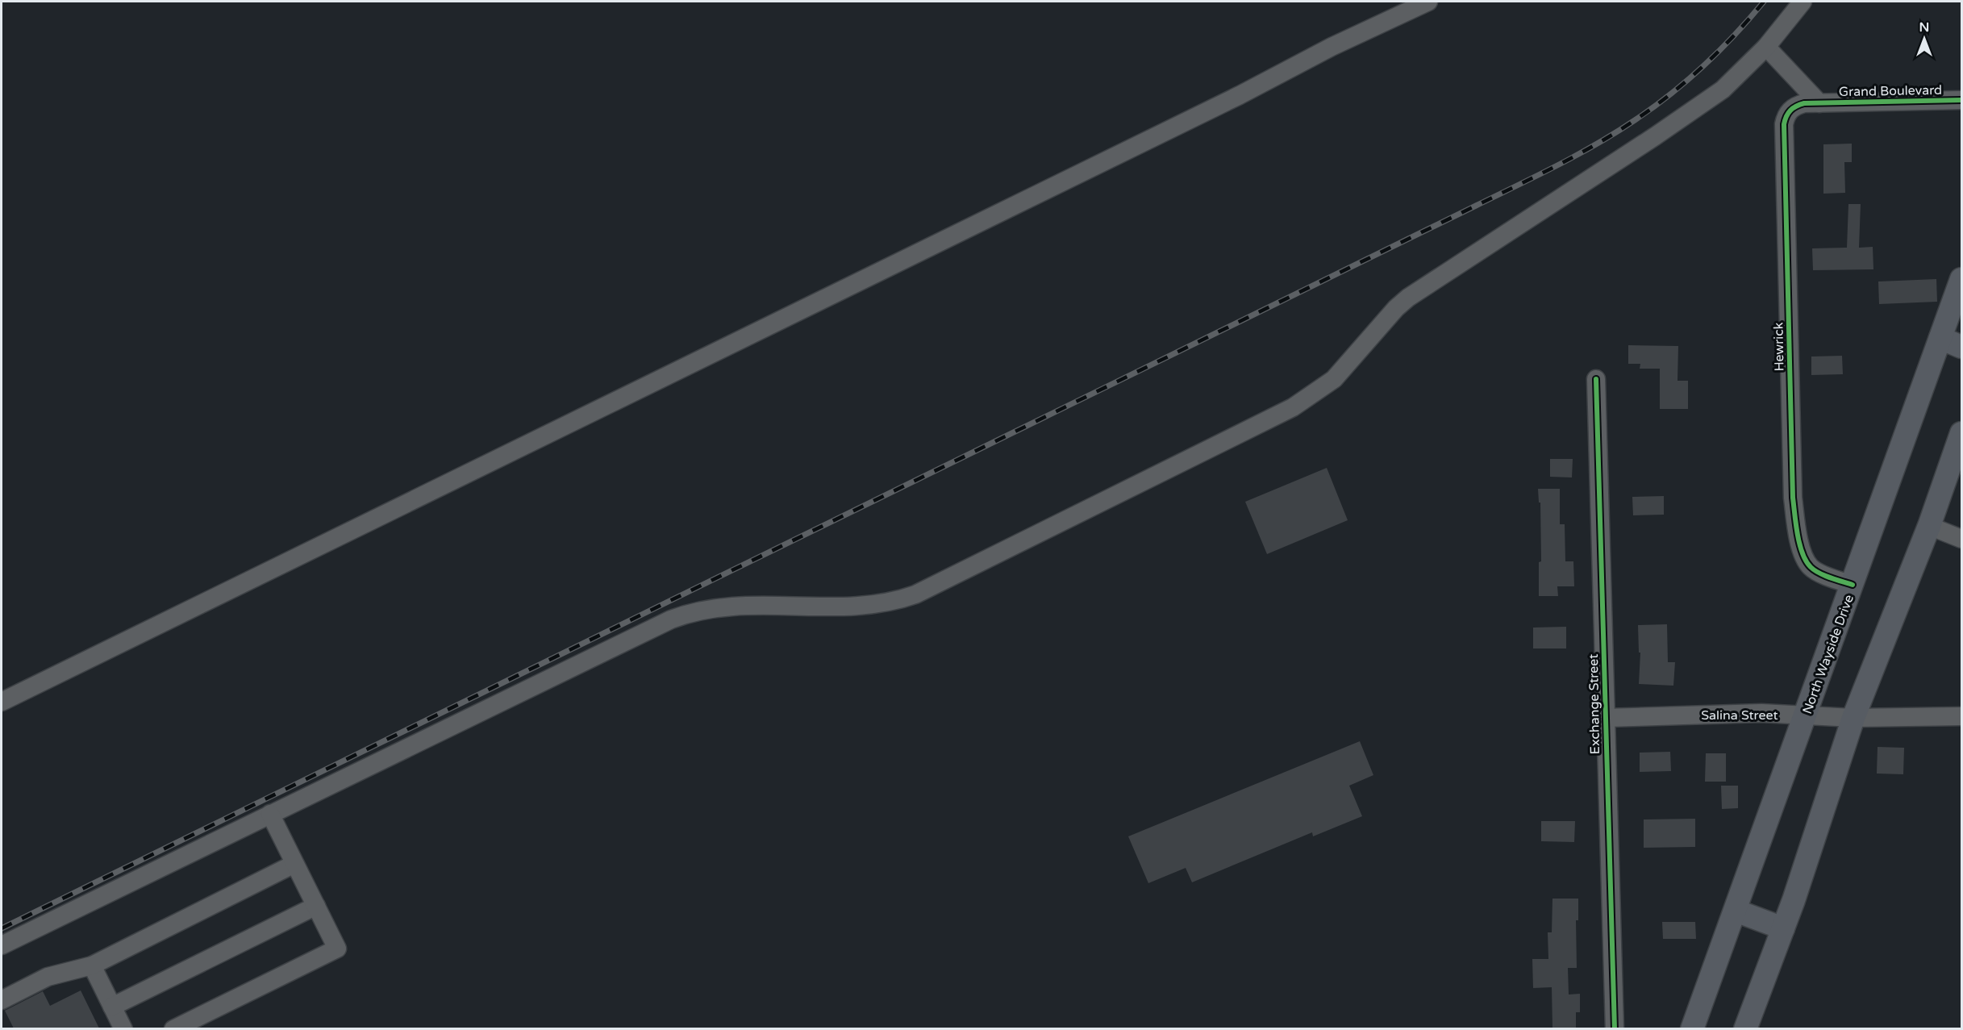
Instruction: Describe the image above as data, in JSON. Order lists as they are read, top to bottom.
{
  "streets": {
    "main road": ["North Wayside Drive"],
    "street": [
      "Grand Boulevard",
      "Hewrick",
      "Exchange Street",
      "Salina Street"
    ]
  },
  "crossings": [
    ["Grand Boulevard", "Hewrick"],
    ["Hewrick", "North Wayside Drive"],
    ["North Wayside Drive", "Salina Street"],
    ["Exchange Street", "Salina Street"]
  ],
  "north": "top"
}
